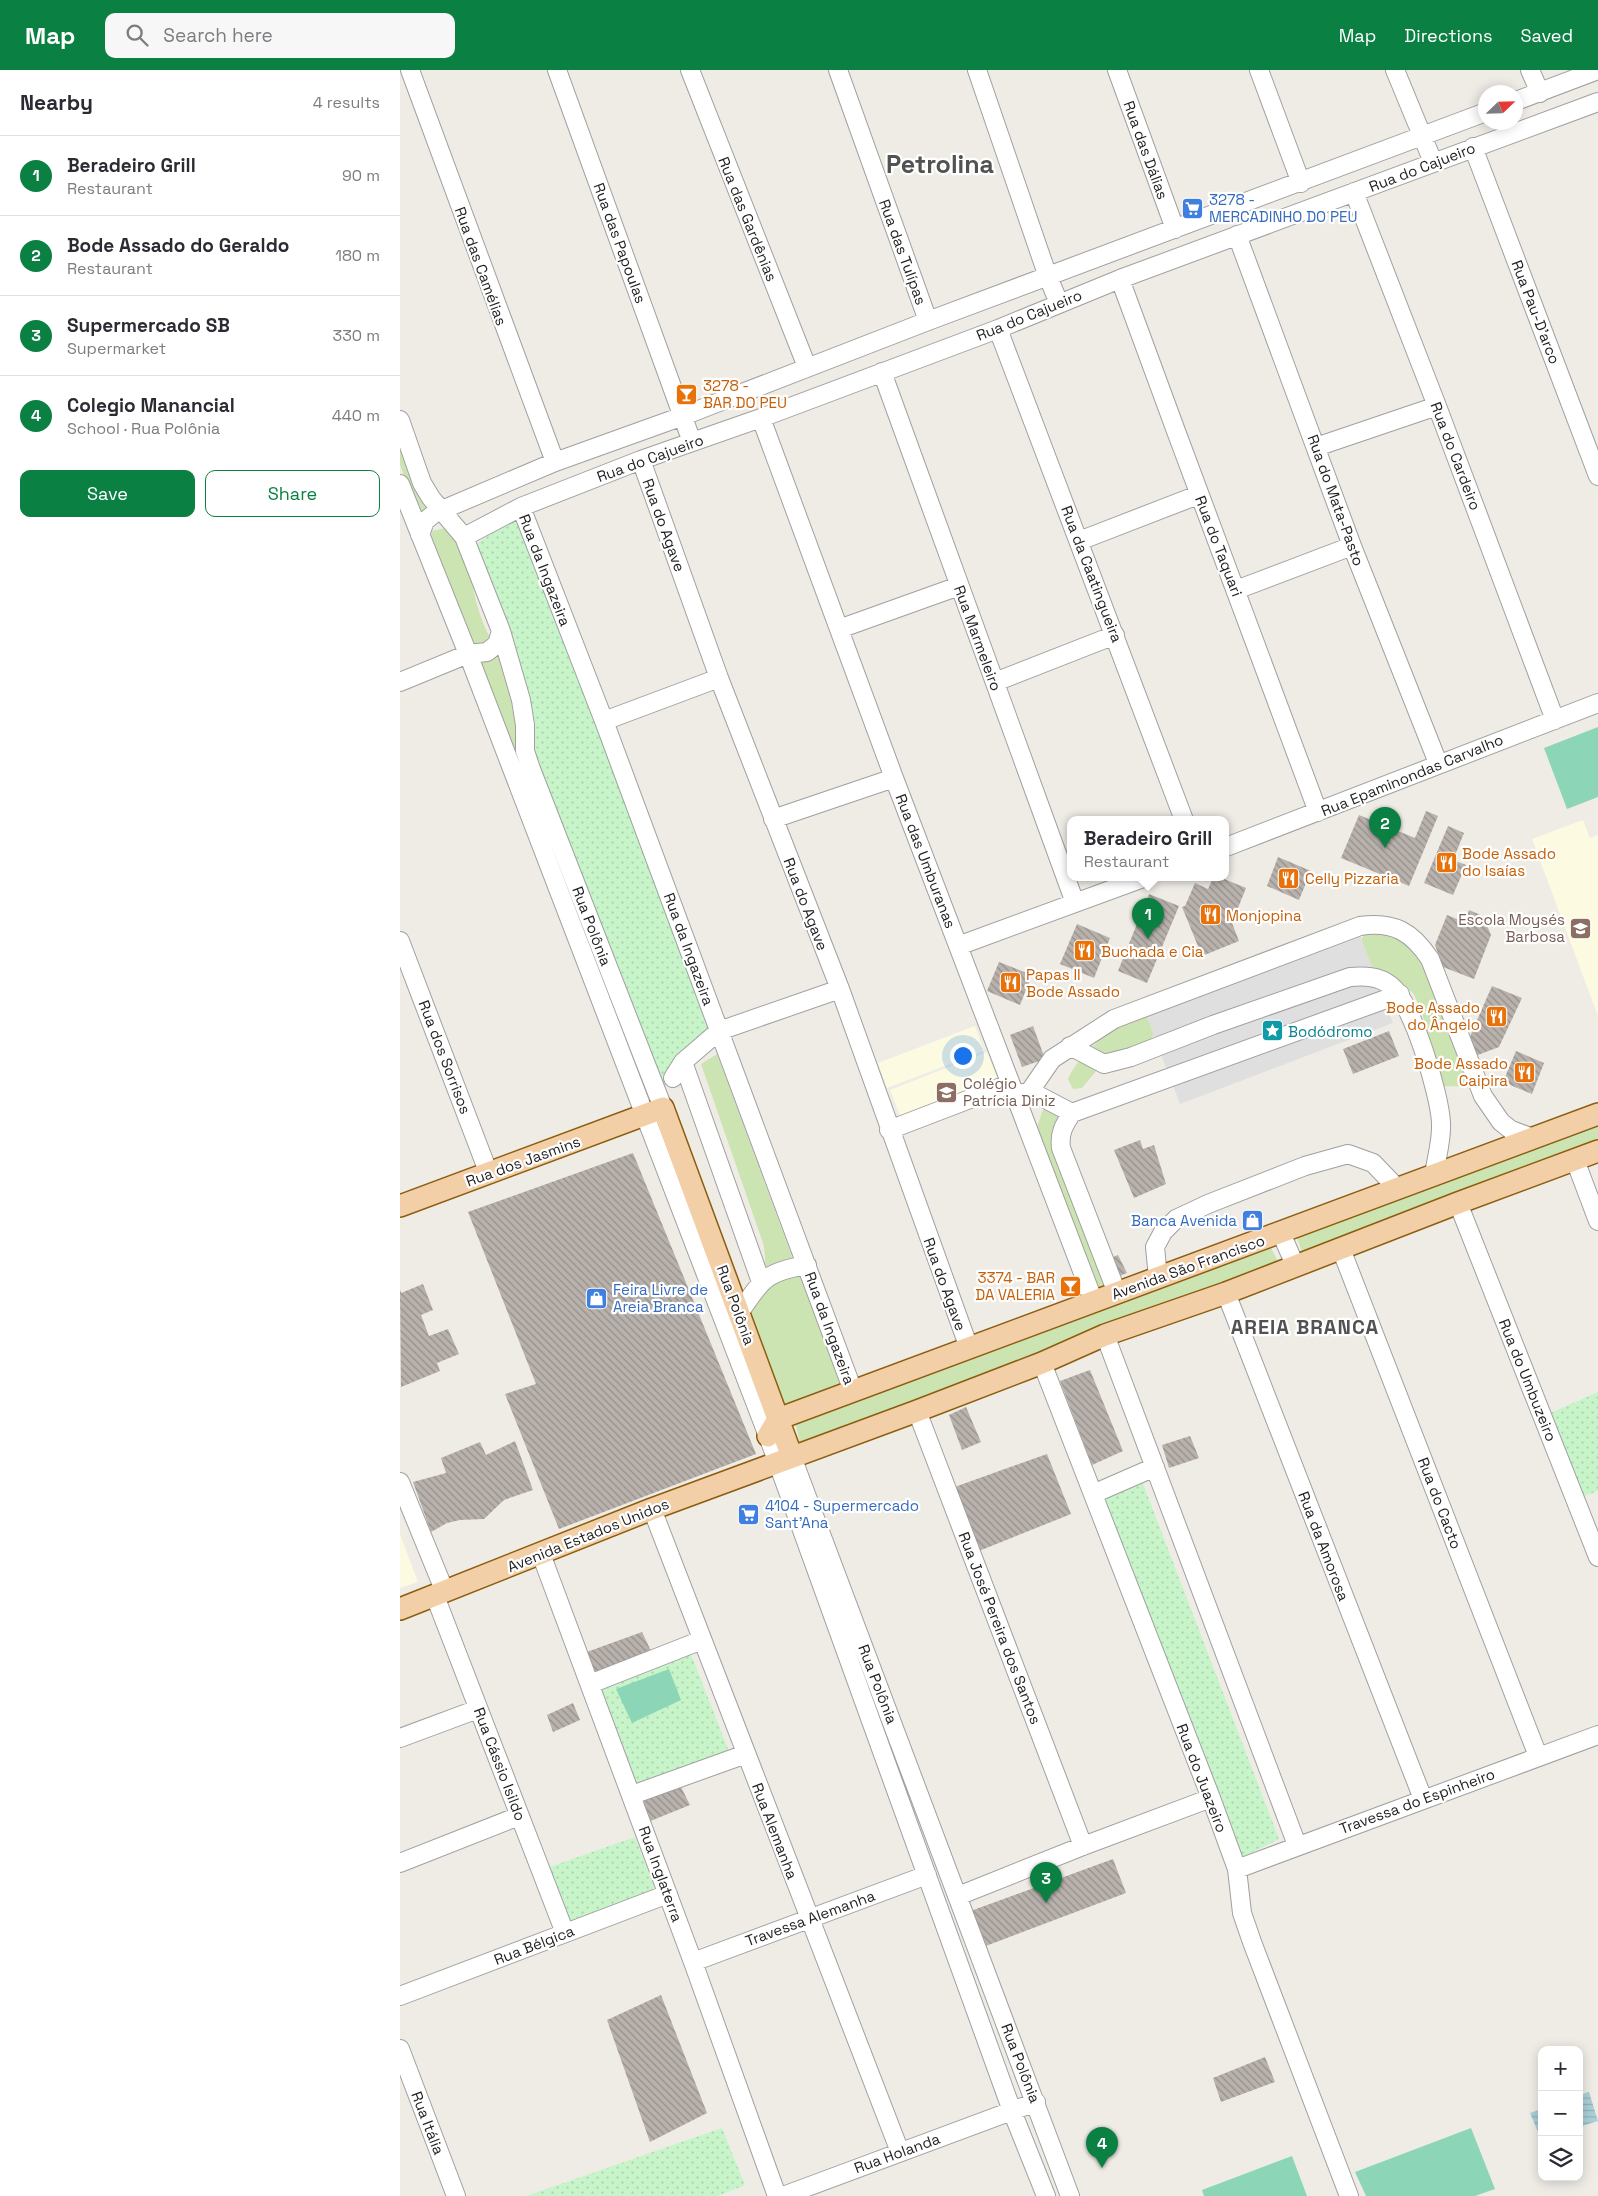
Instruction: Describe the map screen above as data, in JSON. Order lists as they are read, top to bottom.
{
  "streets": {
    "main road": [
      "Rua Polônia",
      "Rua dos Jasmins",
      "Avenida São Francisco",
      "Avenida Estados Unidos"
    ],
    "street": [
      "Rua das Dálias",
      "Rua do Cajueiro",
      "Rua das Gardênias",
      "Rua das Papoulas",
      "Rua das Tulípas",
      "Rua das Camélias",
      "Rua Pau-D'arco",
      "Rua do Cardeiro",
      "Rua do Mata-Pasto",
      "Rua do Agave",
      "Rua do Taquari",
      "Rua da Ingazeira",
      "Rua da Caatingueira",
      "Rua Marmeleiro",
      "Rua Epaminondas Carvalho",
      "Rua das Umburanas",
      "Rua dos Sorrisos",
      "Rua do Umbuzeiro",
      "Rua do Cacto",
      "Rua da Amorosa",
      "Rua José Pereira dos Santos",
      "Rua Cássio Isildo",
      "Rua do Juazeiro",
      "Travessa do Espinheiro",
      "Rua Alemanha",
      "Rua Inglaterra",
      "Travessa Alemanha",
      "Rua Bélgica",
      "Rua Itália",
      "Rua Holanda"
    ]
  },
  "crossings": [
    ["Rua das Dálias", "Rua do Cajueiro"],
    ["Rua do Cajueiro", "Rua das Gardênias"],
    ["Rua do Cajueiro", "Rua das Papoulas"],
    ["Rua do Cajueiro", "Rua das Tulípas"],
    ["Rua do Cajueiro", "Rua das Camélias"],
    ["Rua do Cajueiro", "Rua Pau-D'arco"],
    ["Rua do Cajueiro", "Rua do Cardeiro"],
    ["Rua do Cajueiro", "Rua do Mata-Pasto"],
    ["Rua do Cajueiro", "Rua do Agave"],
    ["Rua do Cajueiro", "Rua do Taquari"],
    ["Rua do Cajueiro", "Rua da Ingazeira"],
    ["Rua do Cajueiro", "Rua da Caatingueira"],
    ["Rua do Cajueiro", "Rua Marmeleiro"],
    ["Rua do Cajueiro", "Rua das Umburanas"],
    ["Rua do Cajueiro", "Rua Polônia"],
    ["Rua do Cardeiro", "Rua Epaminondas Carvalho"],
    ["Rua do Mata-Pasto", "Rua Epaminondas Carvalho"],
    ["Rua do Agave", "Avenida São Francisco"],
    ["Rua do Taquari", "Rua Epaminondas Carvalho"],
    ["Rua da Ingazeira", "Avenida São Francisco"],
    ["Rua das Umburanas", "Avenida São Francisco"],
    ["Rua Polônia", "Rua dos Jasmins"],
    ["Rua Polônia", "Avenida São Francisco"],
    ["Rua Polônia", "Avenida Estados Unidos"],
    ["Rua Polônia", "Travessa Alemanha"],
    ["Rua Polônia", "Rua Holanda"],
    ["Rua dos Sorrisos", "Rua dos Jasmins"],
    ["Rua do Cacto", "Travessa do Espinheiro"],
    ["Avenida Estados Unidos", "Rua Cássio Isildo"],
    ["Avenida Estados Unidos", "Rua Alemanha"],
    ["Avenida Estados Unidos", "Rua Inglaterra"],
    ["Rua da Amorosa", "Travessa do Espinheiro"],
    ["Rua Cássio Isildo", "Rua Bélgica"],
    ["Rua do Juazeiro", "Travessa do Espinheiro"],
    ["Rua Alemanha", "Travessa Alemanha"],
    ["Rua Alemanha", "Rua Holanda"],
    ["Rua Inglaterra", "Travessa Alemanha"],
    ["Rua Inglaterra", "Rua Bélgica"]
  ],
  "districts": ["Petrolina", "AREIA BRANCA"],
  "places": {
    "supermarket": ["3278 - MERCADINHO DO PEU", "4104 - Supermercado Sant'Ana"],
    "bar": ["3278 - BAR DO PEU", "3374 - BAR DA VALERIA"],
    "restaurant": [
      "Bode Assado do Isaías",
      "Celly Pizzaria",
      "Monjopina",
      "Buchada e Cia",
      "Papas II Bode Assado",
      "Bode Assado do Ângelo",
      "Bode Assado Caipira"
    ],
    "school or university": ["Escola Moysés Barbosa", "Colégio Patrícia Diniz"],
    "place": ["Bodódromo"],
    "shop": ["Banca Avenida", "Feira Livre de Areia Branca"]
  },
  "north": "top right",
  "page": {
    "header": "Map",
    "search": "Search here",
    "nav": ["Map", "Directions", "Saved"],
    "heading": ["Nearby", "4 results"],
    "list": [
      {
        "mark": "1",
        "name": "Beradeiro Grill",
        "note": "Restaurant",
        "value": "90 m"
      },
      {
        "mark": "2",
        "name": "Bode Assado do Geraldo",
        "note": "Restaurant",
        "value": "180 m"
      },
      {
        "mark": "3",
        "name": "Supermercado SB",
        "note": "Supermarket",
        "value": "330 m"
      },
      {
        "mark": "4",
        "name": "Colegio Manancial",
        "note": "School · Rua Polônia",
        "value": "440 m"
      }
    ],
    "buttons": ["Save", "Share"],
    "pins": [
      "2",
      "1",
      "3",
      "4"
    ],
    "popup": ["Beradeiro Grill", "Restaurant"],
    "map_buttons": ["+", "−"]
  }
}
